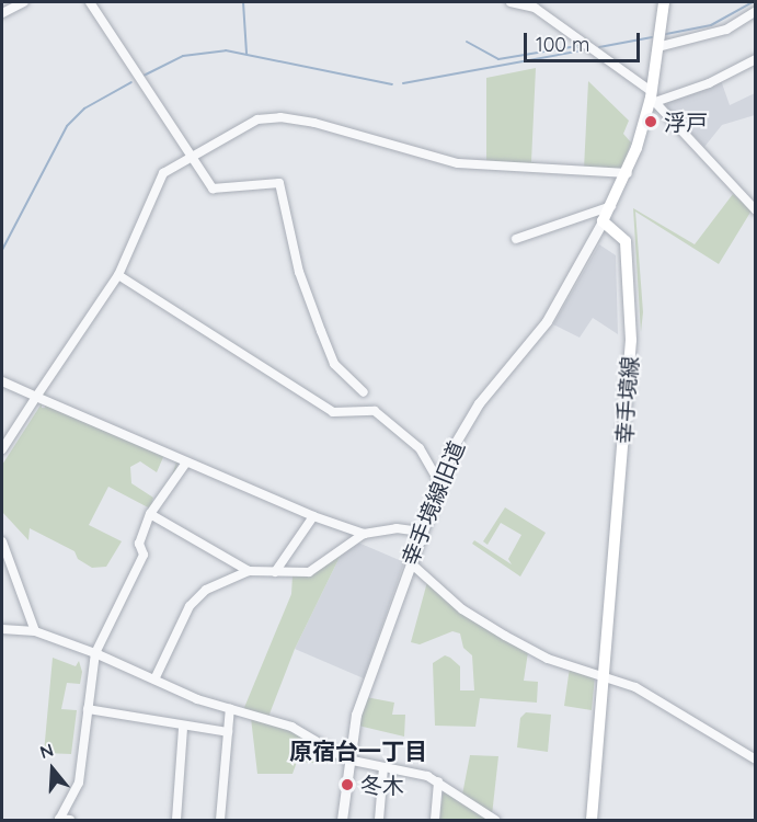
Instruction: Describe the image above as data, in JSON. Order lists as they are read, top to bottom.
{
  "streets": {
    "main road": ["幸手境線"],
    "street": ["幸手境線旧道"]
  },
  "crossings": [
    ["幸手境線", "幸手境線旧道"]
  ],
  "districts": ["原宿台一丁目"],
  "places": ["浮戸", "冬木"],
  "scale_bar": "100 m",
  "north": "top"
}
